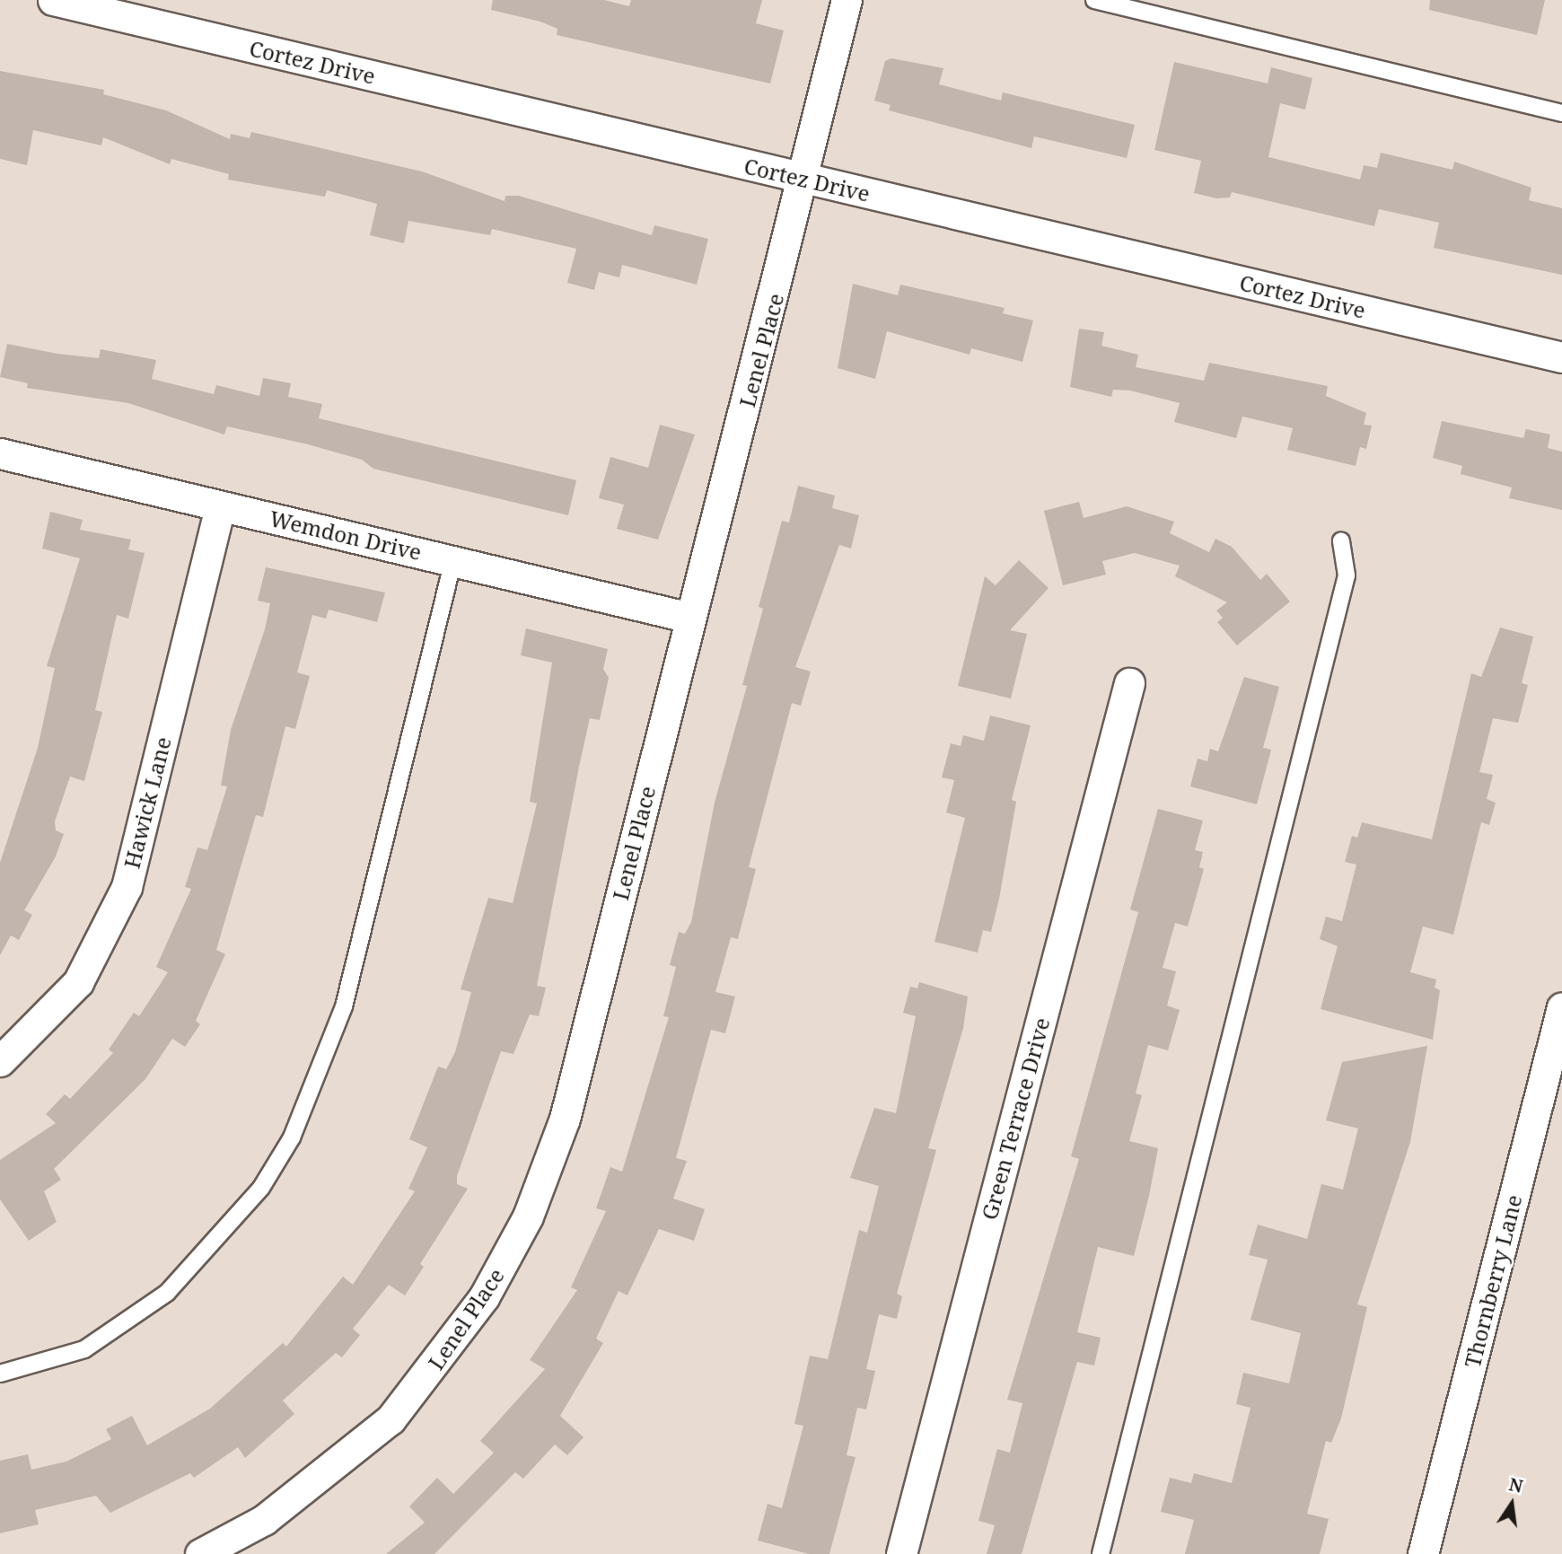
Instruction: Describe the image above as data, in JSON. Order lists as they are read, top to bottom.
{
  "streets": {
    "street": [
      "Cortez Drive",
      "Lenel Place",
      "Wemdon Drive",
      "Hawick Lane",
      "Green Terrace Drive",
      "Thornberry Lane"
    ]
  },
  "crossings": [
    ["Cortez Drive", "Lenel Place"],
    ["Lenel Place", "Wemdon Drive"],
    ["Wemdon Drive", "Hawick Lane"]
  ],
  "north": "top"
}
